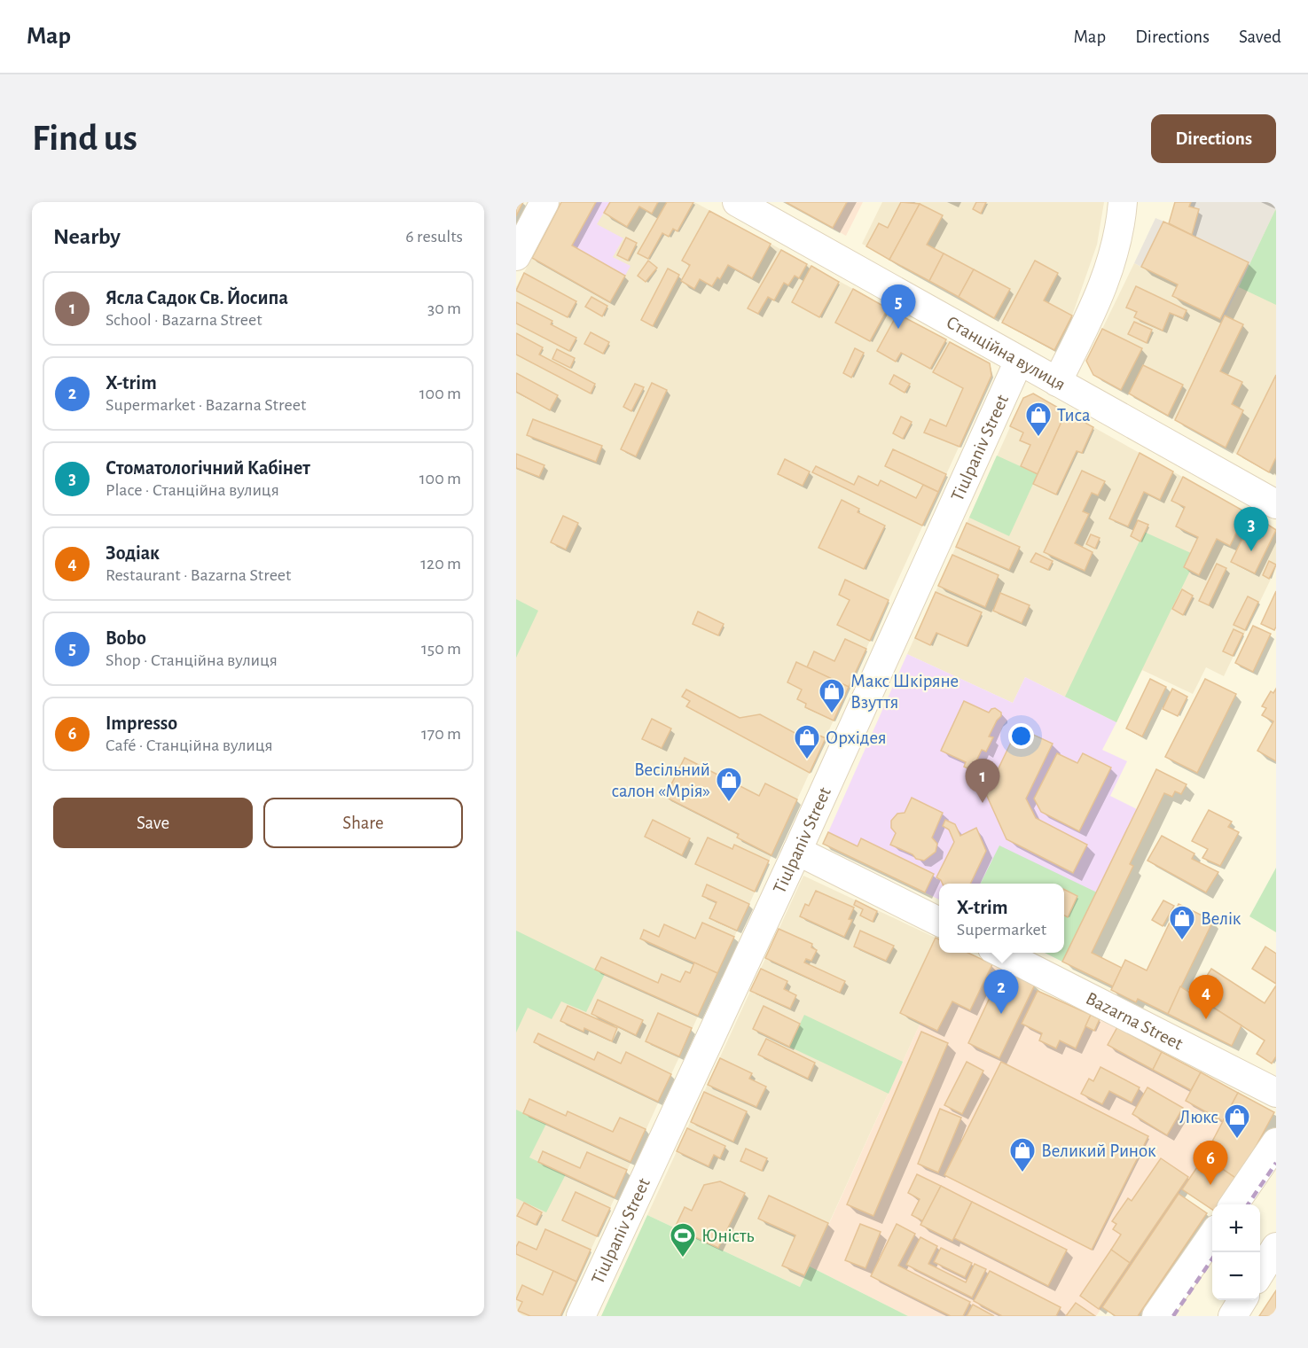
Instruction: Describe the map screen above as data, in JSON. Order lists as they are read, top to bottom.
{
  "streets": {
    "street": ["Станційна вулиця", "Tiulpaniv Street", "Bazarna Street"]
  },
  "crossings": [
    ["Станційна вулиця", "Tiulpaniv Street"]
  ],
  "places": {
    "shop": [
      "Тиса",
      "Макс Шкіряне Взуття",
      "Орхідея",
      "Весільний салон «Мрія»",
      "Велік",
      "Люкс",
      "Великий Ринок"
    ],
    "sports": ["Юність"]
  },
  "page": {
    "header": "Map",
    "nav": ["Map", "Directions", "Saved"],
    "buttons": [
      "Directions",
      ["Save", "Share"]
    ],
    "title": "Find us",
    "heading": ["Nearby", "6 results"],
    "list": [
      {
        "mark": "1",
        "name": "Ясла Садок Св. Йосипа",
        "note": "School · Bazarna Street",
        "value": "30 m"
      },
      {
        "mark": "2",
        "name": "X-trim",
        "note": "Supermarket · Bazarna Street",
        "value": "100 m"
      },
      {
        "mark": "3",
        "name": "Стоматологічний Кабінет",
        "note": "Place · Станційна вулиця",
        "value": "100 m"
      },
      {
        "mark": "4",
        "name": "Зодіак",
        "note": "Restaurant · Bazarna Street",
        "value": "120 m"
      },
      {
        "mark": "5",
        "name": "Bobo",
        "note": "Shop · Станційна вулиця",
        "value": "150 m"
      },
      {
        "mark": "6",
        "name": "Impresso",
        "note": "Café · Станційна вулиця",
        "value": "170 m"
      }
    ],
    "pins": [
      "5",
      "3",
      "1",
      "2",
      "4",
      "6"
    ],
    "popup": ["X-trim", "Supermarket"],
    "map_buttons": ["+", "−"]
  }
}
